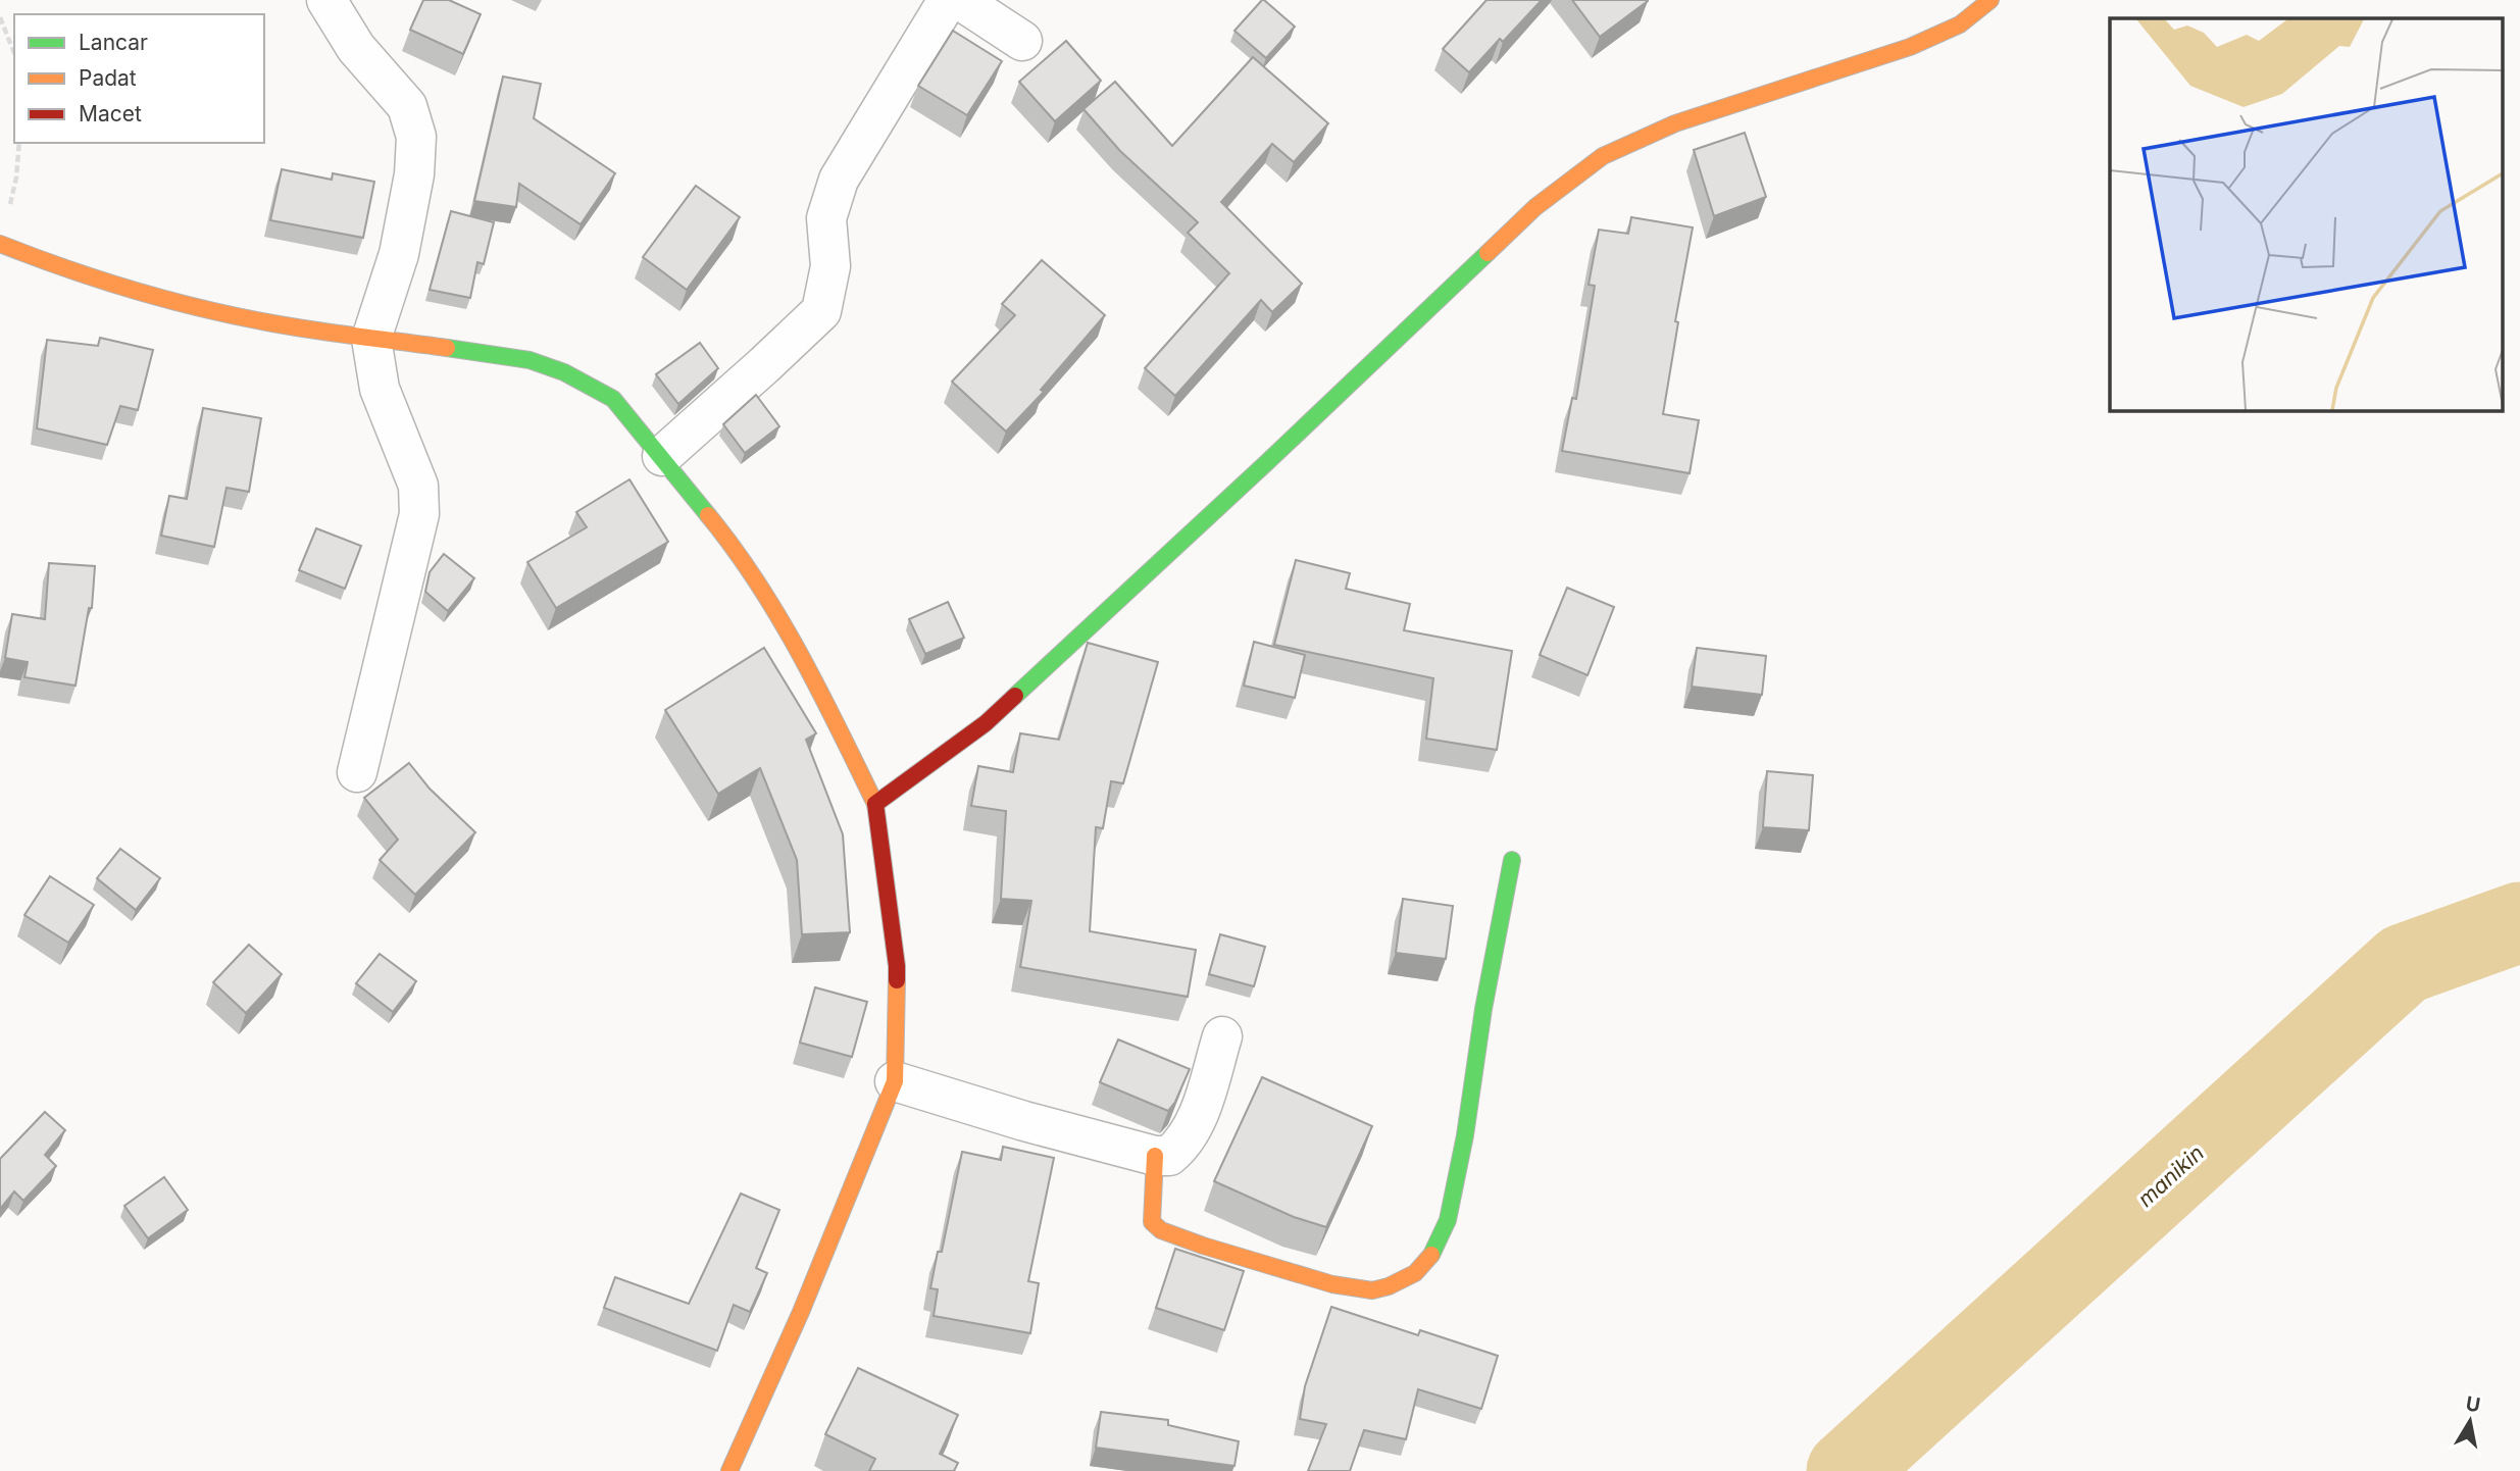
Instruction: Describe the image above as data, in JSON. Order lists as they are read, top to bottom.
{
  "water": ["manikin"],
  "legend": ["Lancar", "Padat", "Macet"],
  "north": "top"
}
